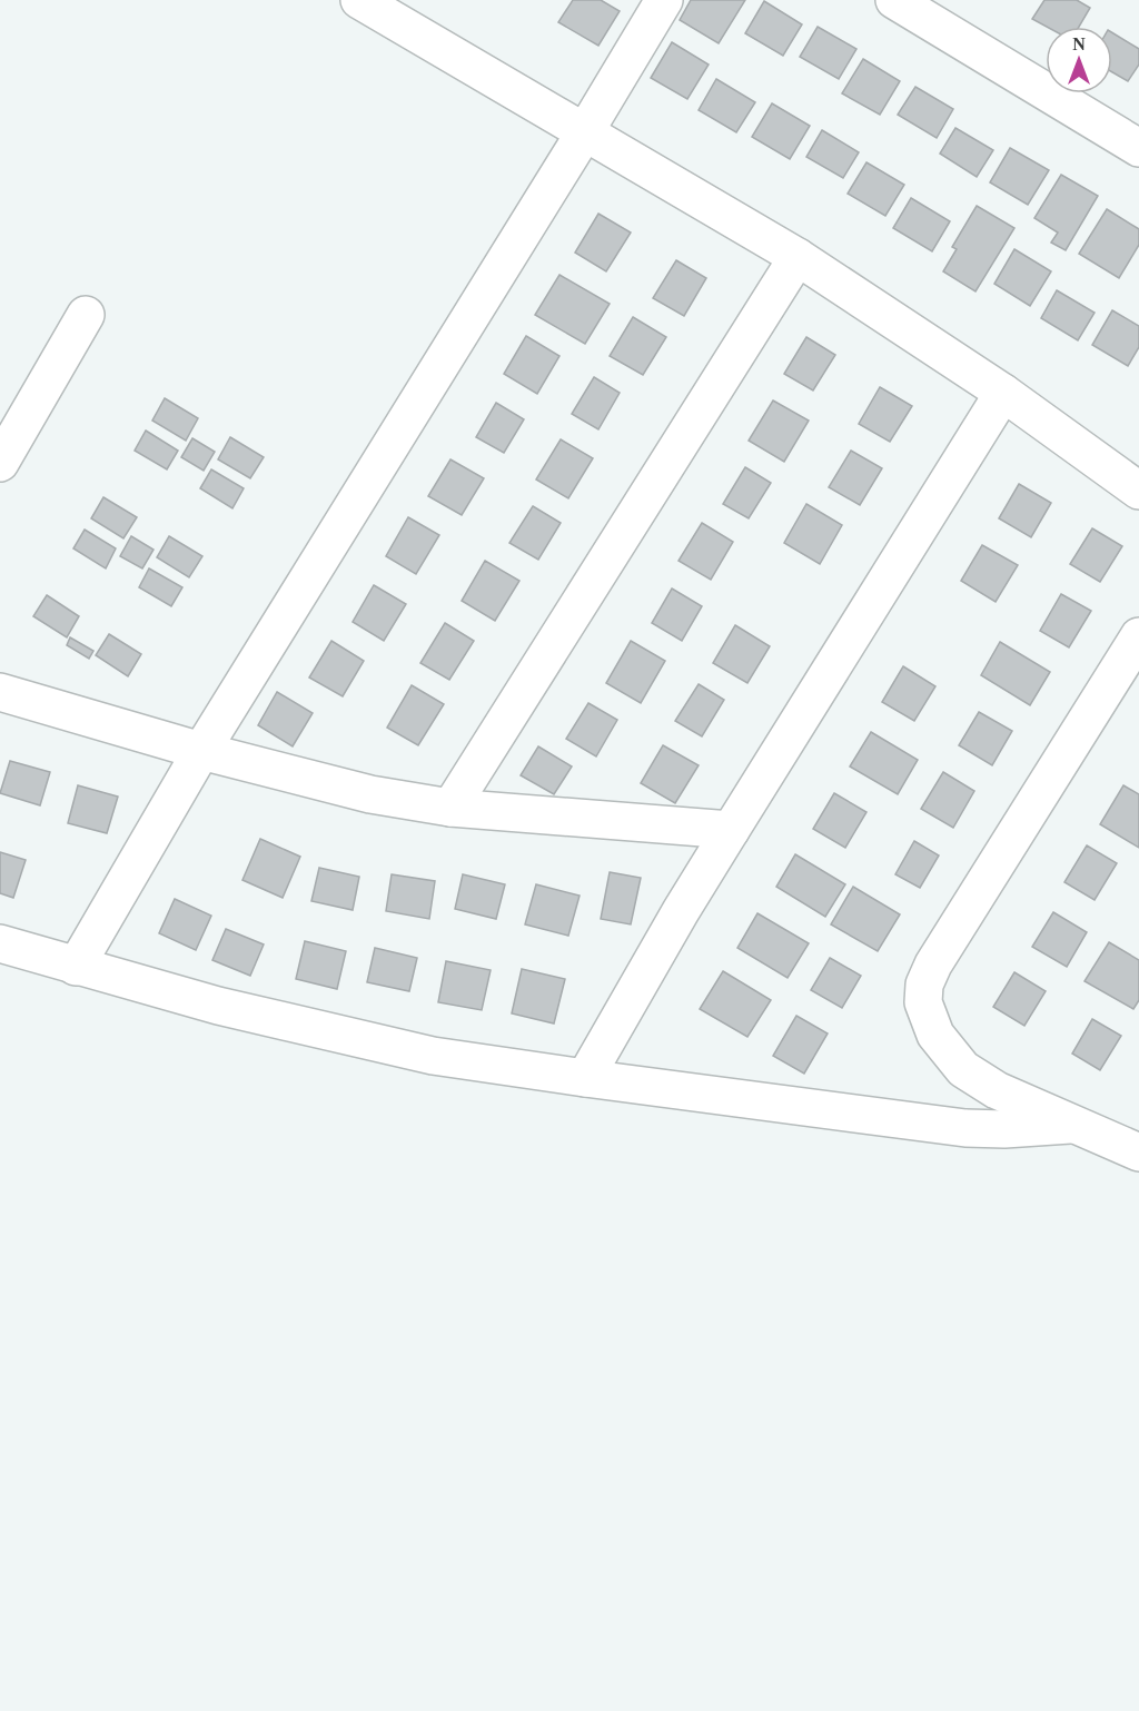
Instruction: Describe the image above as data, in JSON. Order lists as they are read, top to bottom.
{
  "north": "top"
}
